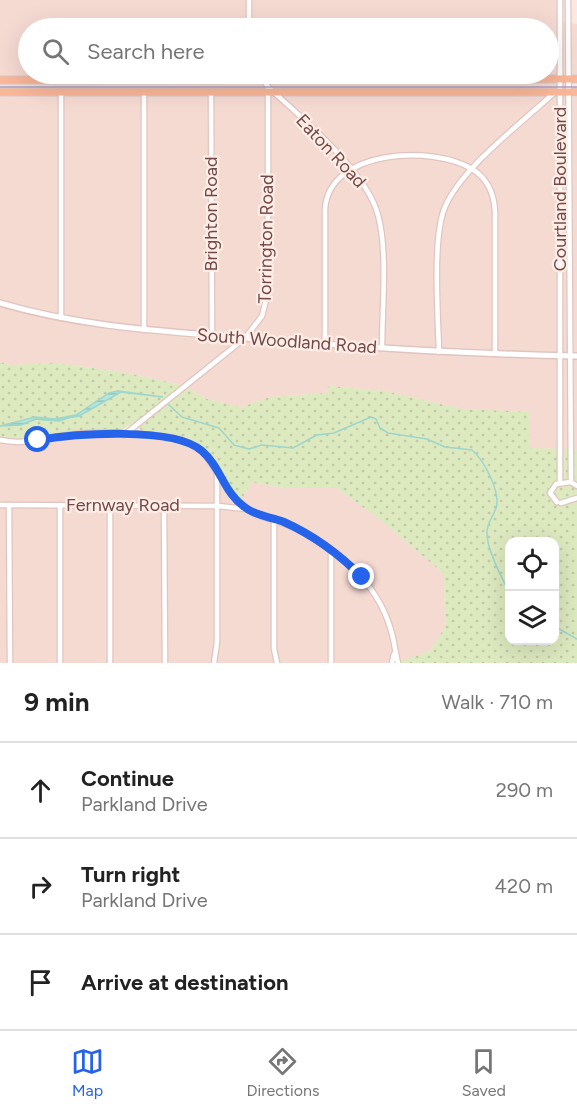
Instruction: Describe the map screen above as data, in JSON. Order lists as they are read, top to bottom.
{
  "streets": {
    "street": [
      "Eaton Road",
      "Courtland Boulevard",
      "Brighton Road",
      "Torrington Road",
      "South Woodland Road",
      "Fernway Road"
    ]
  },
  "crossings": [
    ["Eaton Road", "Torrington Road"],
    ["Eaton Road", "South Woodland Road"],
    ["Courtland Boulevard", "South Woodland Road"],
    ["Brighton Road", "South Woodland Road"],
    ["Torrington Road", "South Woodland Road"]
  ],
  "page": {
    "search": "Search here",
    "heading": ["9 min", "Walk · 710 m"],
    "list": [
      ["Continue", "Parkland Drive", "290 m"],
      ["Turn right", "Parkland Drive", "420 m"],
      "Arrive at destination"
    ],
    "nav": ["Map", "Directions", "Saved"]
  }
}
